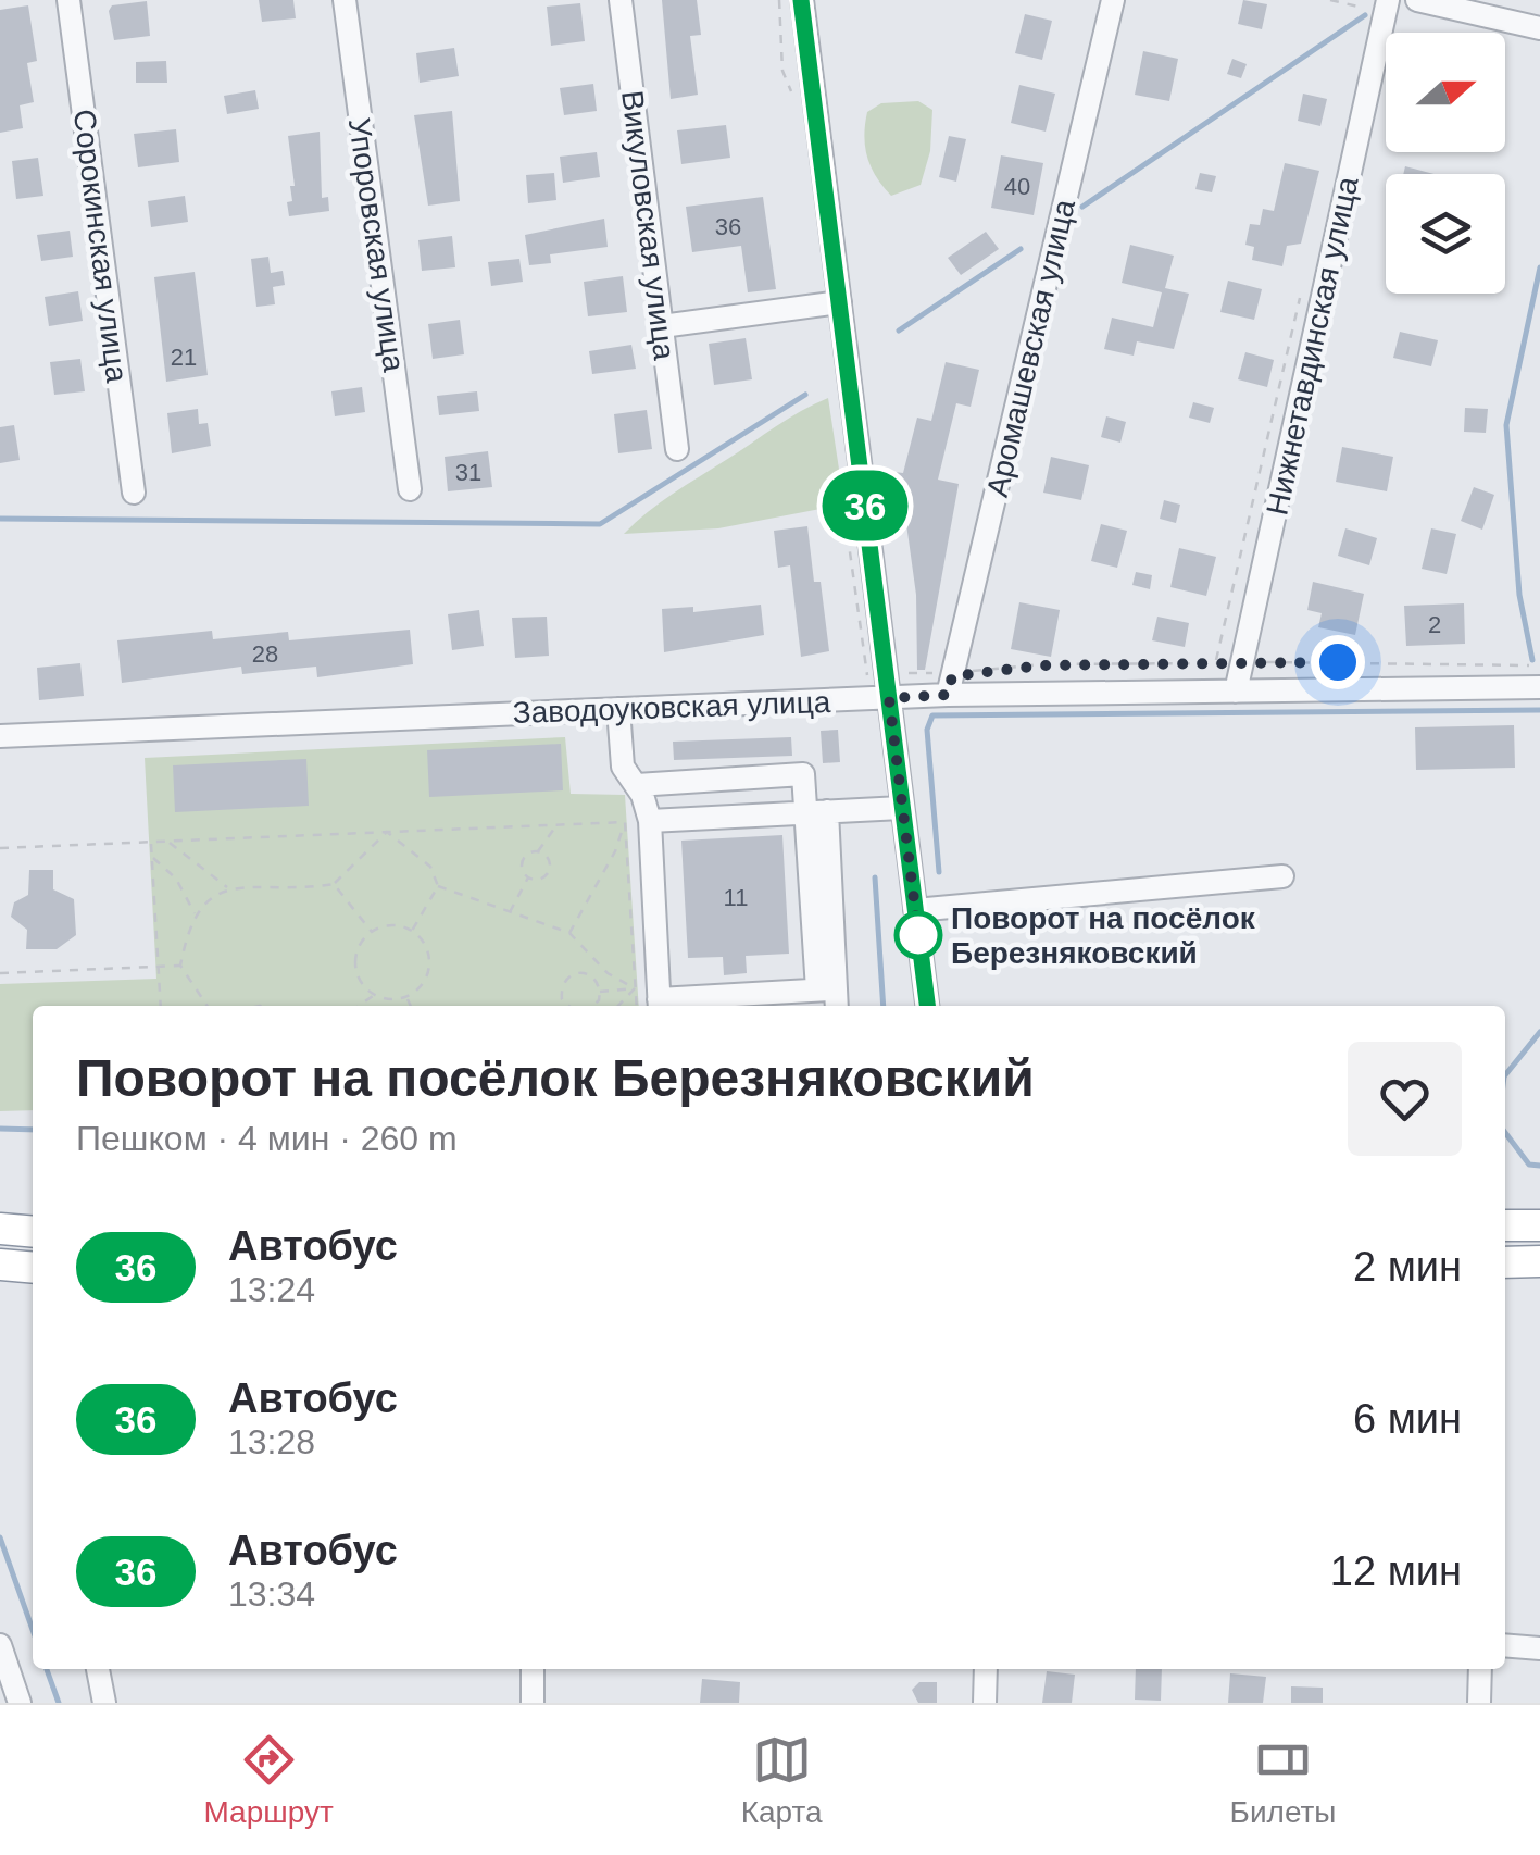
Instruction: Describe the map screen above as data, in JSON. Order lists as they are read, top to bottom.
{
  "streets": {
    "street": [
      "Викуловская улица",
      "Упоровская улица",
      "Сорокинская улица",
      "Нижнетавдинская улица",
      "Аромашевская улица",
      "Заводоуковская улица"
    ]
  },
  "crossings": [
    ["Нижнетавдинская улица", "Заводоуковская улица"],
    ["Аромашевская улица", "Заводоуковская улица"]
  ],
  "places": ["Поворот на посёлок Березняковский"],
  "lines": ["bus line 36"],
  "house_numbers": [
    "40",
    "36",
    "21",
    "31",
    "2",
    "28",
    "11"
  ],
  "north": "right",
  "page": {
    "on_map": "36",
    "heading": ["Поворот на посёлок Березняковский", "Пешком · 4 мин · 260 m"],
    "list": [
      {
        "mark": "36",
        "name": "Автобус",
        "note": "13:24",
        "value": "2 мин"
      },
      {
        "mark": "36",
        "name": "Автобус",
        "note": "13:28",
        "value": "6 мин"
      },
      {
        "mark": "36",
        "name": "Автобус",
        "note": "13:34",
        "value": "12 мин"
      }
    ],
    "tabs": ["Маршрут", "Карта", "Билеты"]
  }
}
